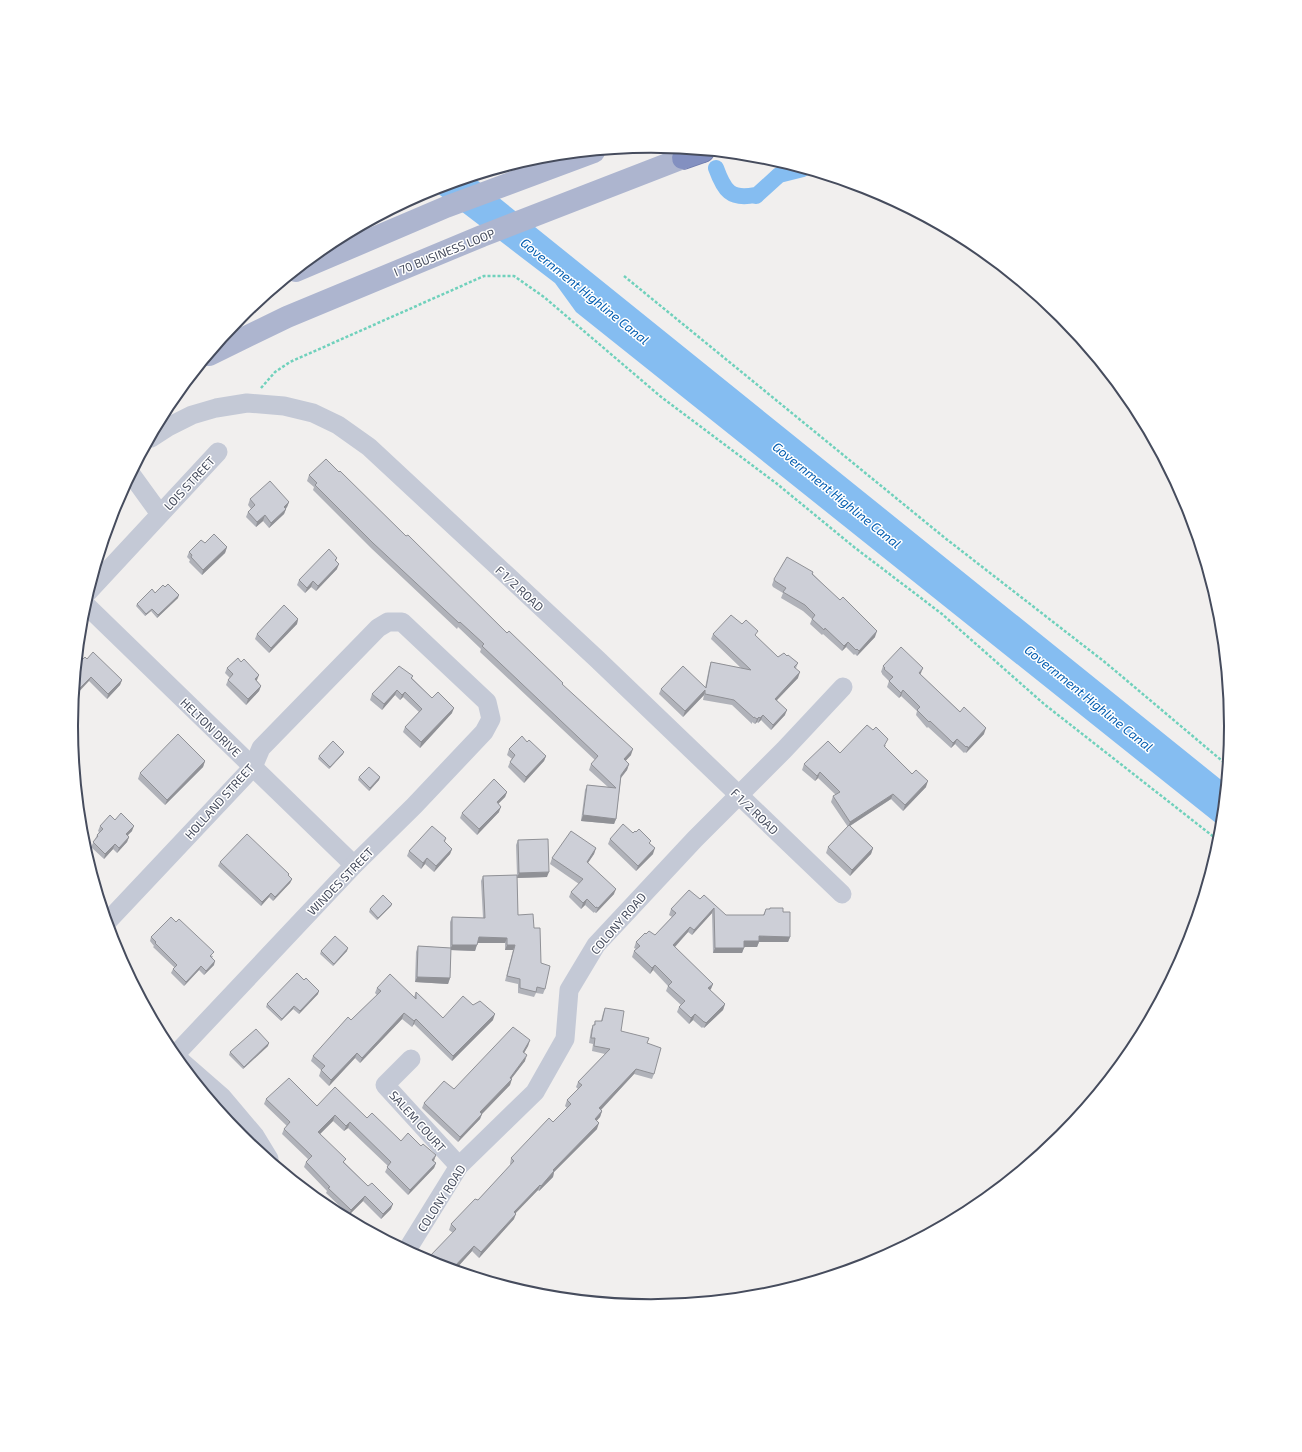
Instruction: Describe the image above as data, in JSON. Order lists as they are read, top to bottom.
{
  "streets": {
    "main road": ["I 70 BUSINESS LOOP"],
    "street": [
      "LOIS STREET",
      "F 1/2 ROAD",
      "HELTON DRIVE",
      "HOLLAND STREET",
      "WINDES STREET",
      "COLONY ROAD",
      "SALEM COURT"
    ]
  },
  "crossings": [
    ["F 1/2 ROAD", "COLONY ROAD"],
    ["HELTON DRIVE", "HOLLAND STREET"],
    ["HELTON DRIVE", "WINDES STREET"],
    ["HOLLAND STREET", "WINDES STREET"],
    ["COLONY ROAD", "SALEM COURT"]
  ],
  "water": ["Government Highline Canal"]
}
